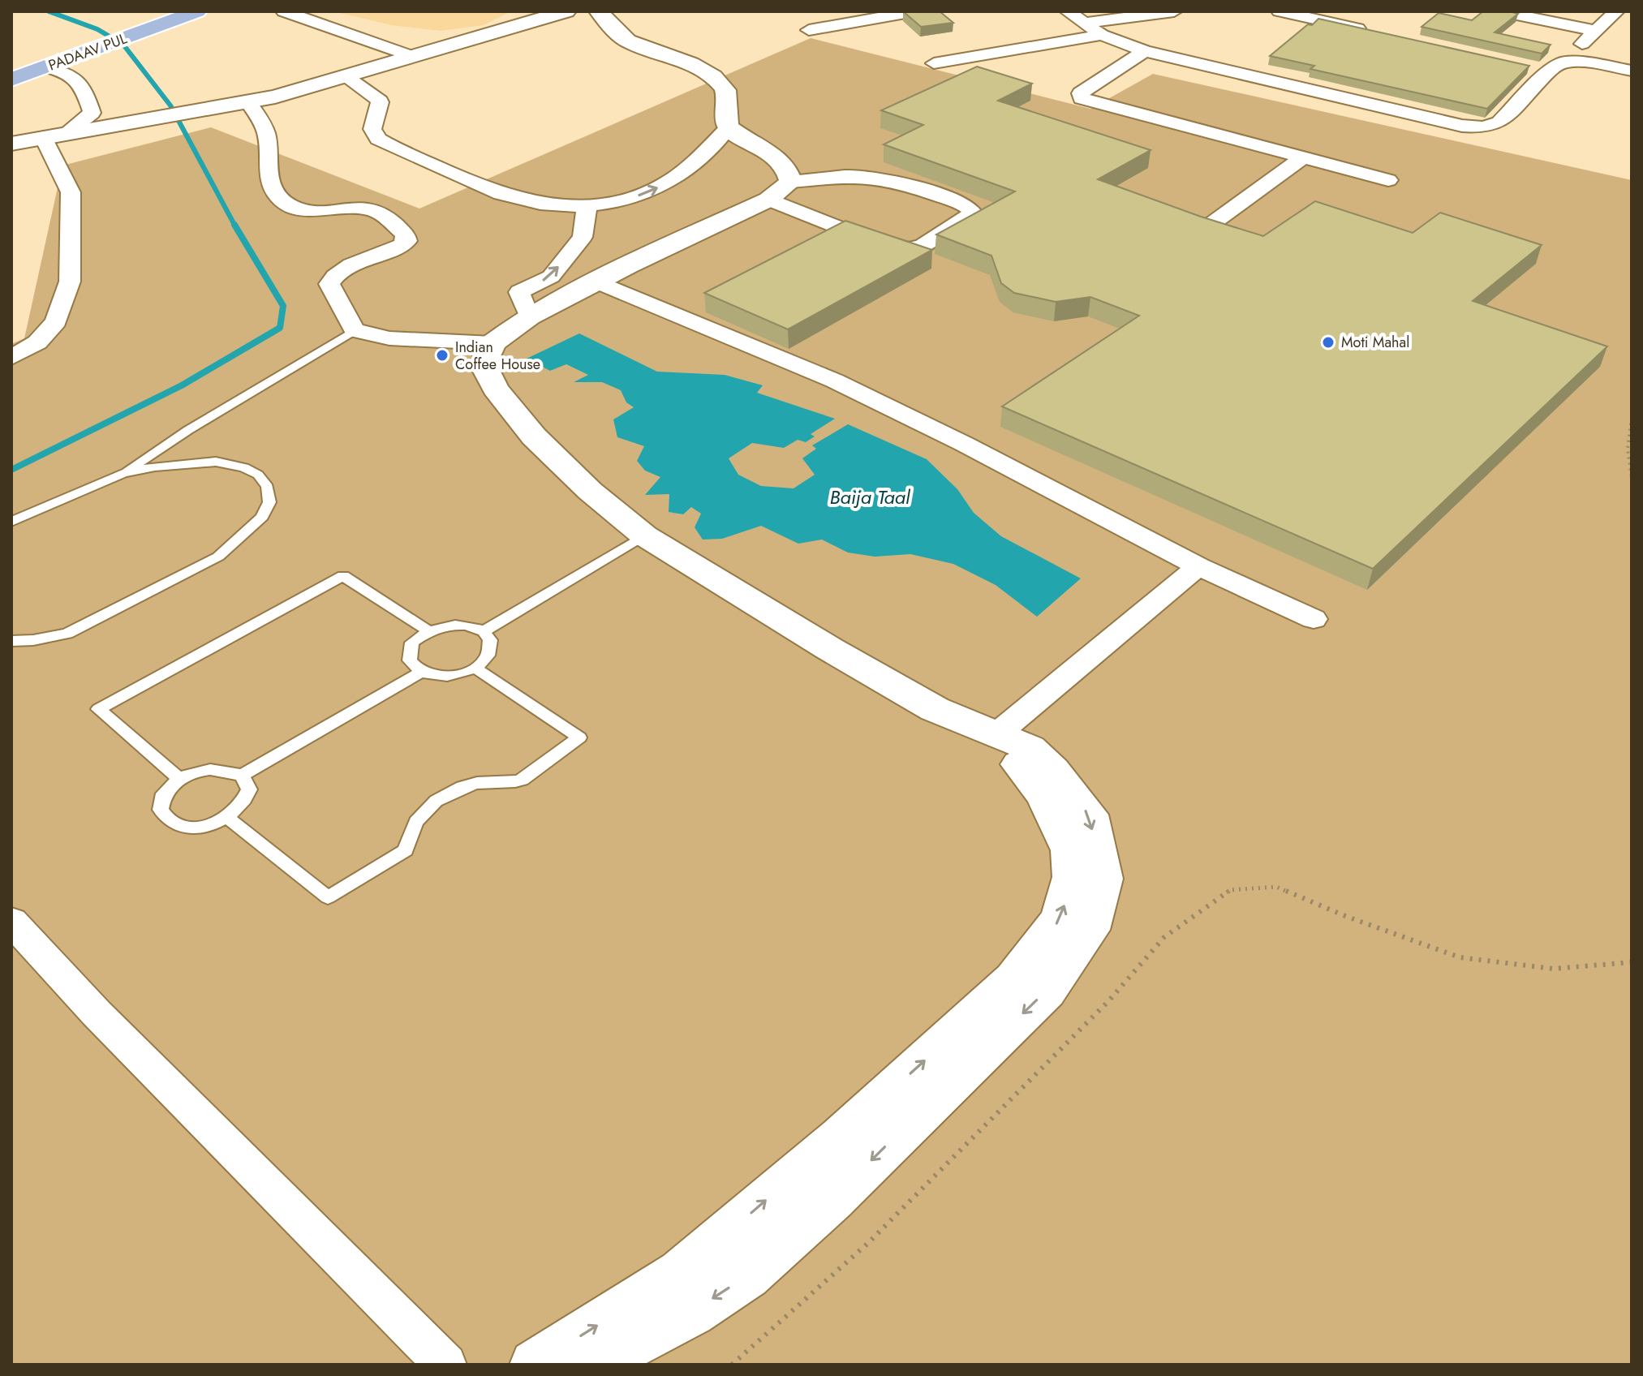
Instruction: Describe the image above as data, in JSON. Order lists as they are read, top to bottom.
{
  "streets": {
    "main road": ["PADAAV PUL"]
  },
  "water": ["Baija Taal"],
  "places": ["Moti Mahal", "Indian Coffee House"]
}
